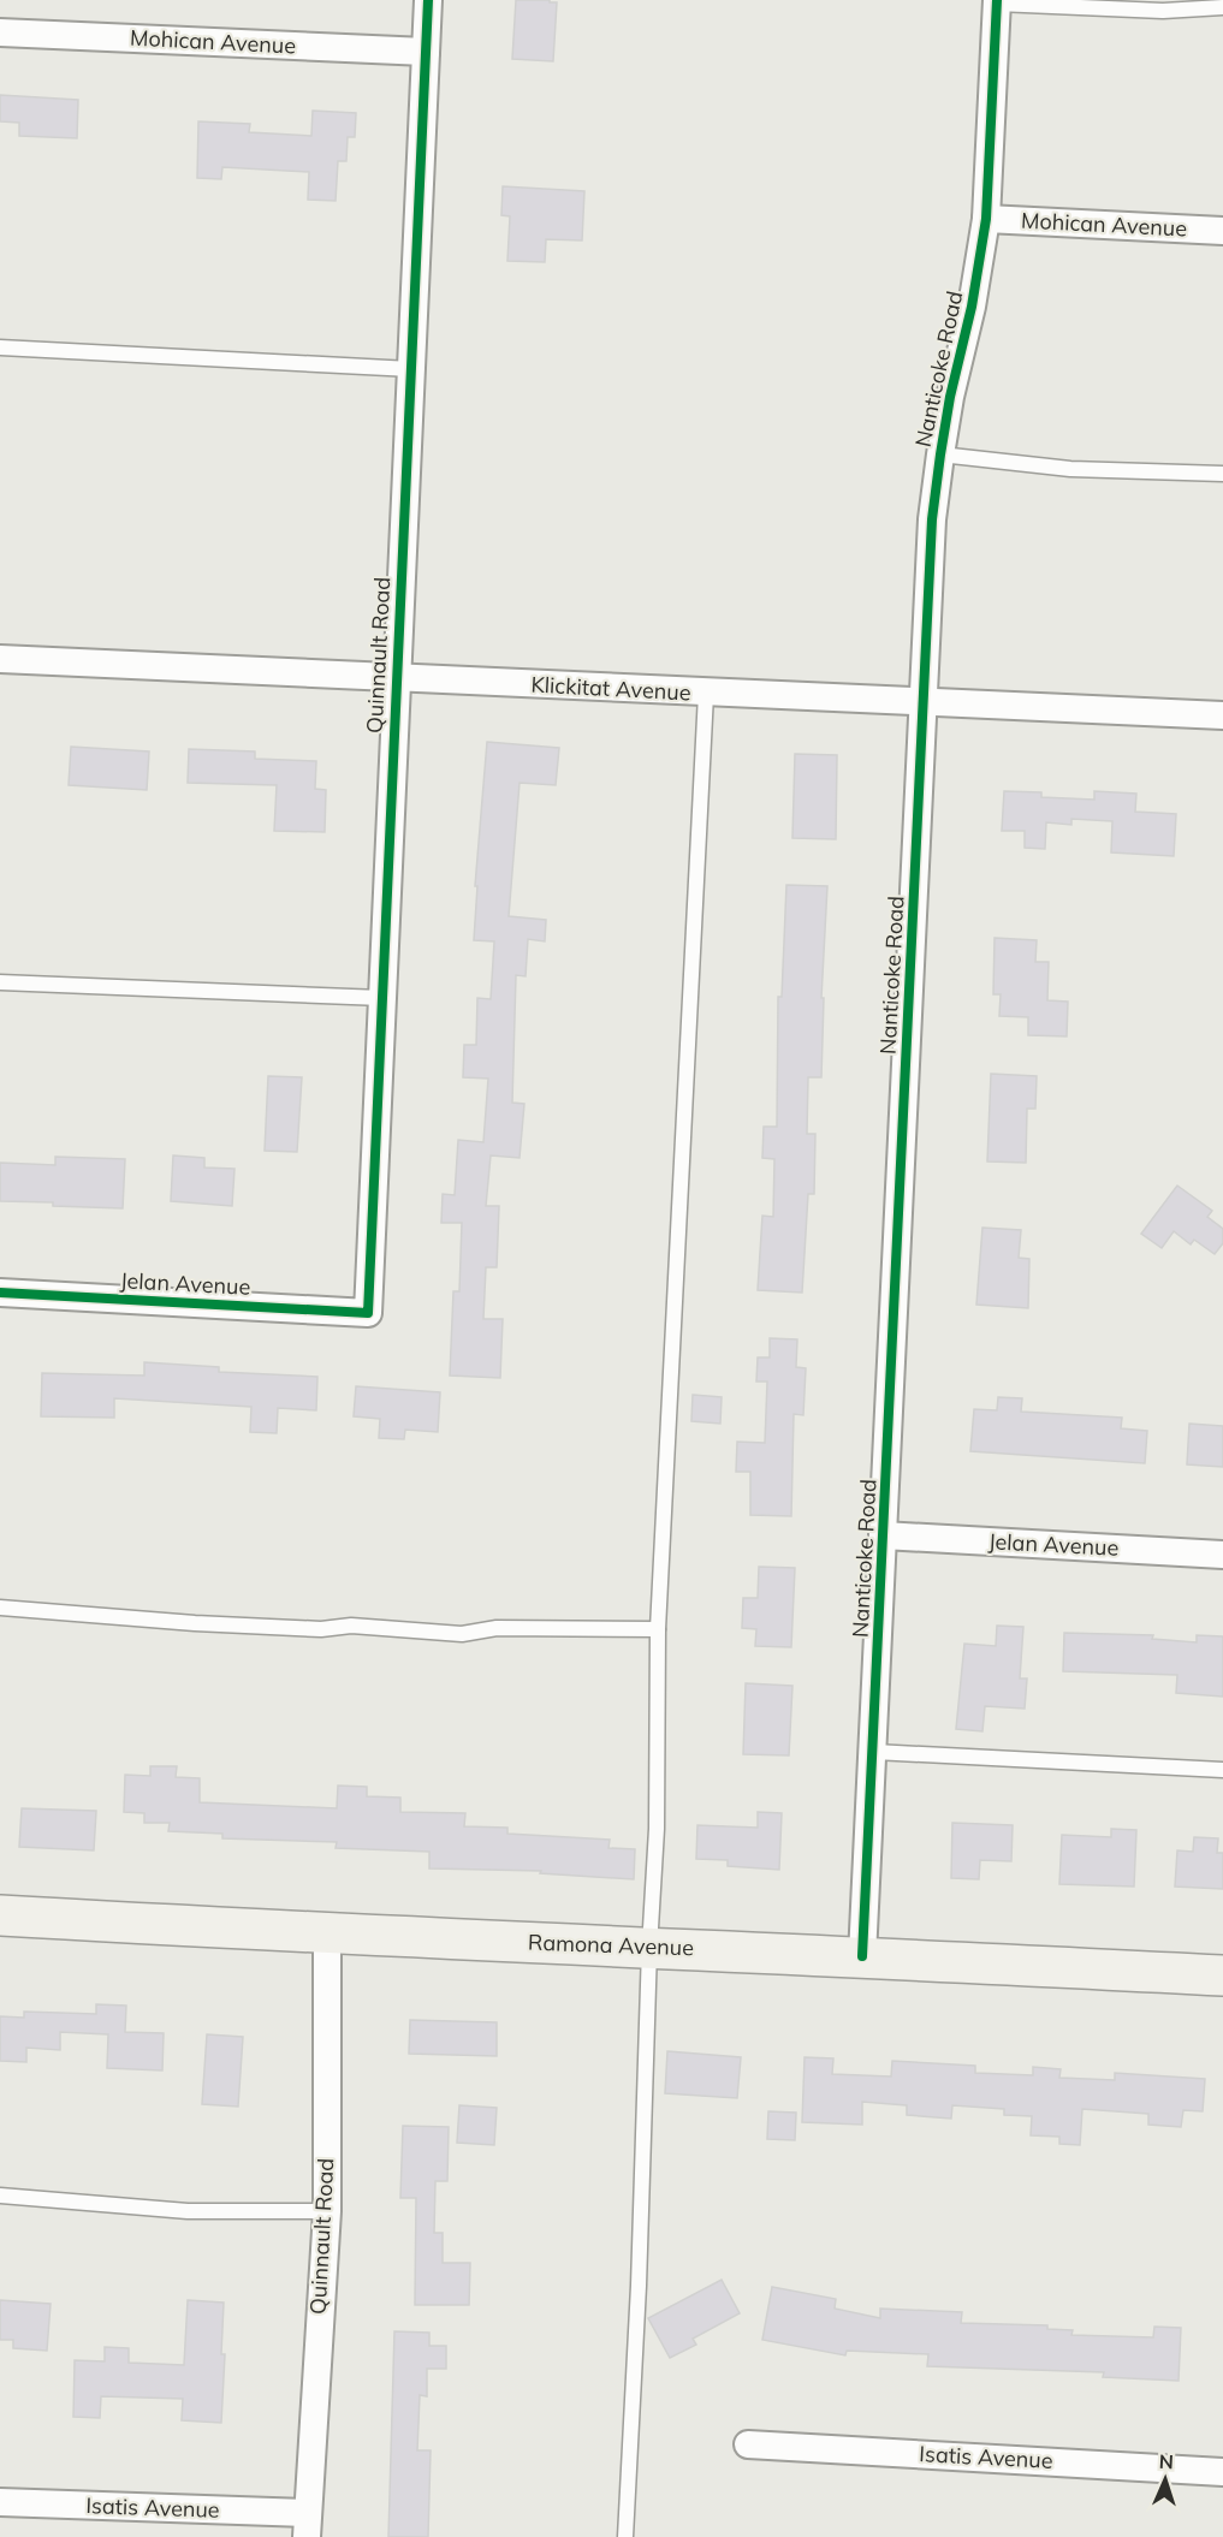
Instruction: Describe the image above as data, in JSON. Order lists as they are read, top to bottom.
{
  "streets": {
    "street": [
      "Mohican Avenue",
      "Nanticoke Road",
      "Quinnault Road",
      "Klickitat Avenue",
      "Jelan Avenue",
      "Ramona Avenue",
      "Isatis Avenue"
    ]
  },
  "crossings": [
    ["Mohican Avenue", "Nanticoke Road"],
    ["Mohican Avenue", "Quinnault Road"],
    ["Nanticoke Road", "Klickitat Avenue"],
    ["Nanticoke Road", "Jelan Avenue"],
    ["Nanticoke Road", "Ramona Avenue"],
    ["Quinnault Road", "Klickitat Avenue"],
    ["Quinnault Road", "Jelan Avenue"],
    ["Quinnault Road", "Ramona Avenue"],
    ["Quinnault Road", "Isatis Avenue"]
  ],
  "north": "top"
}
